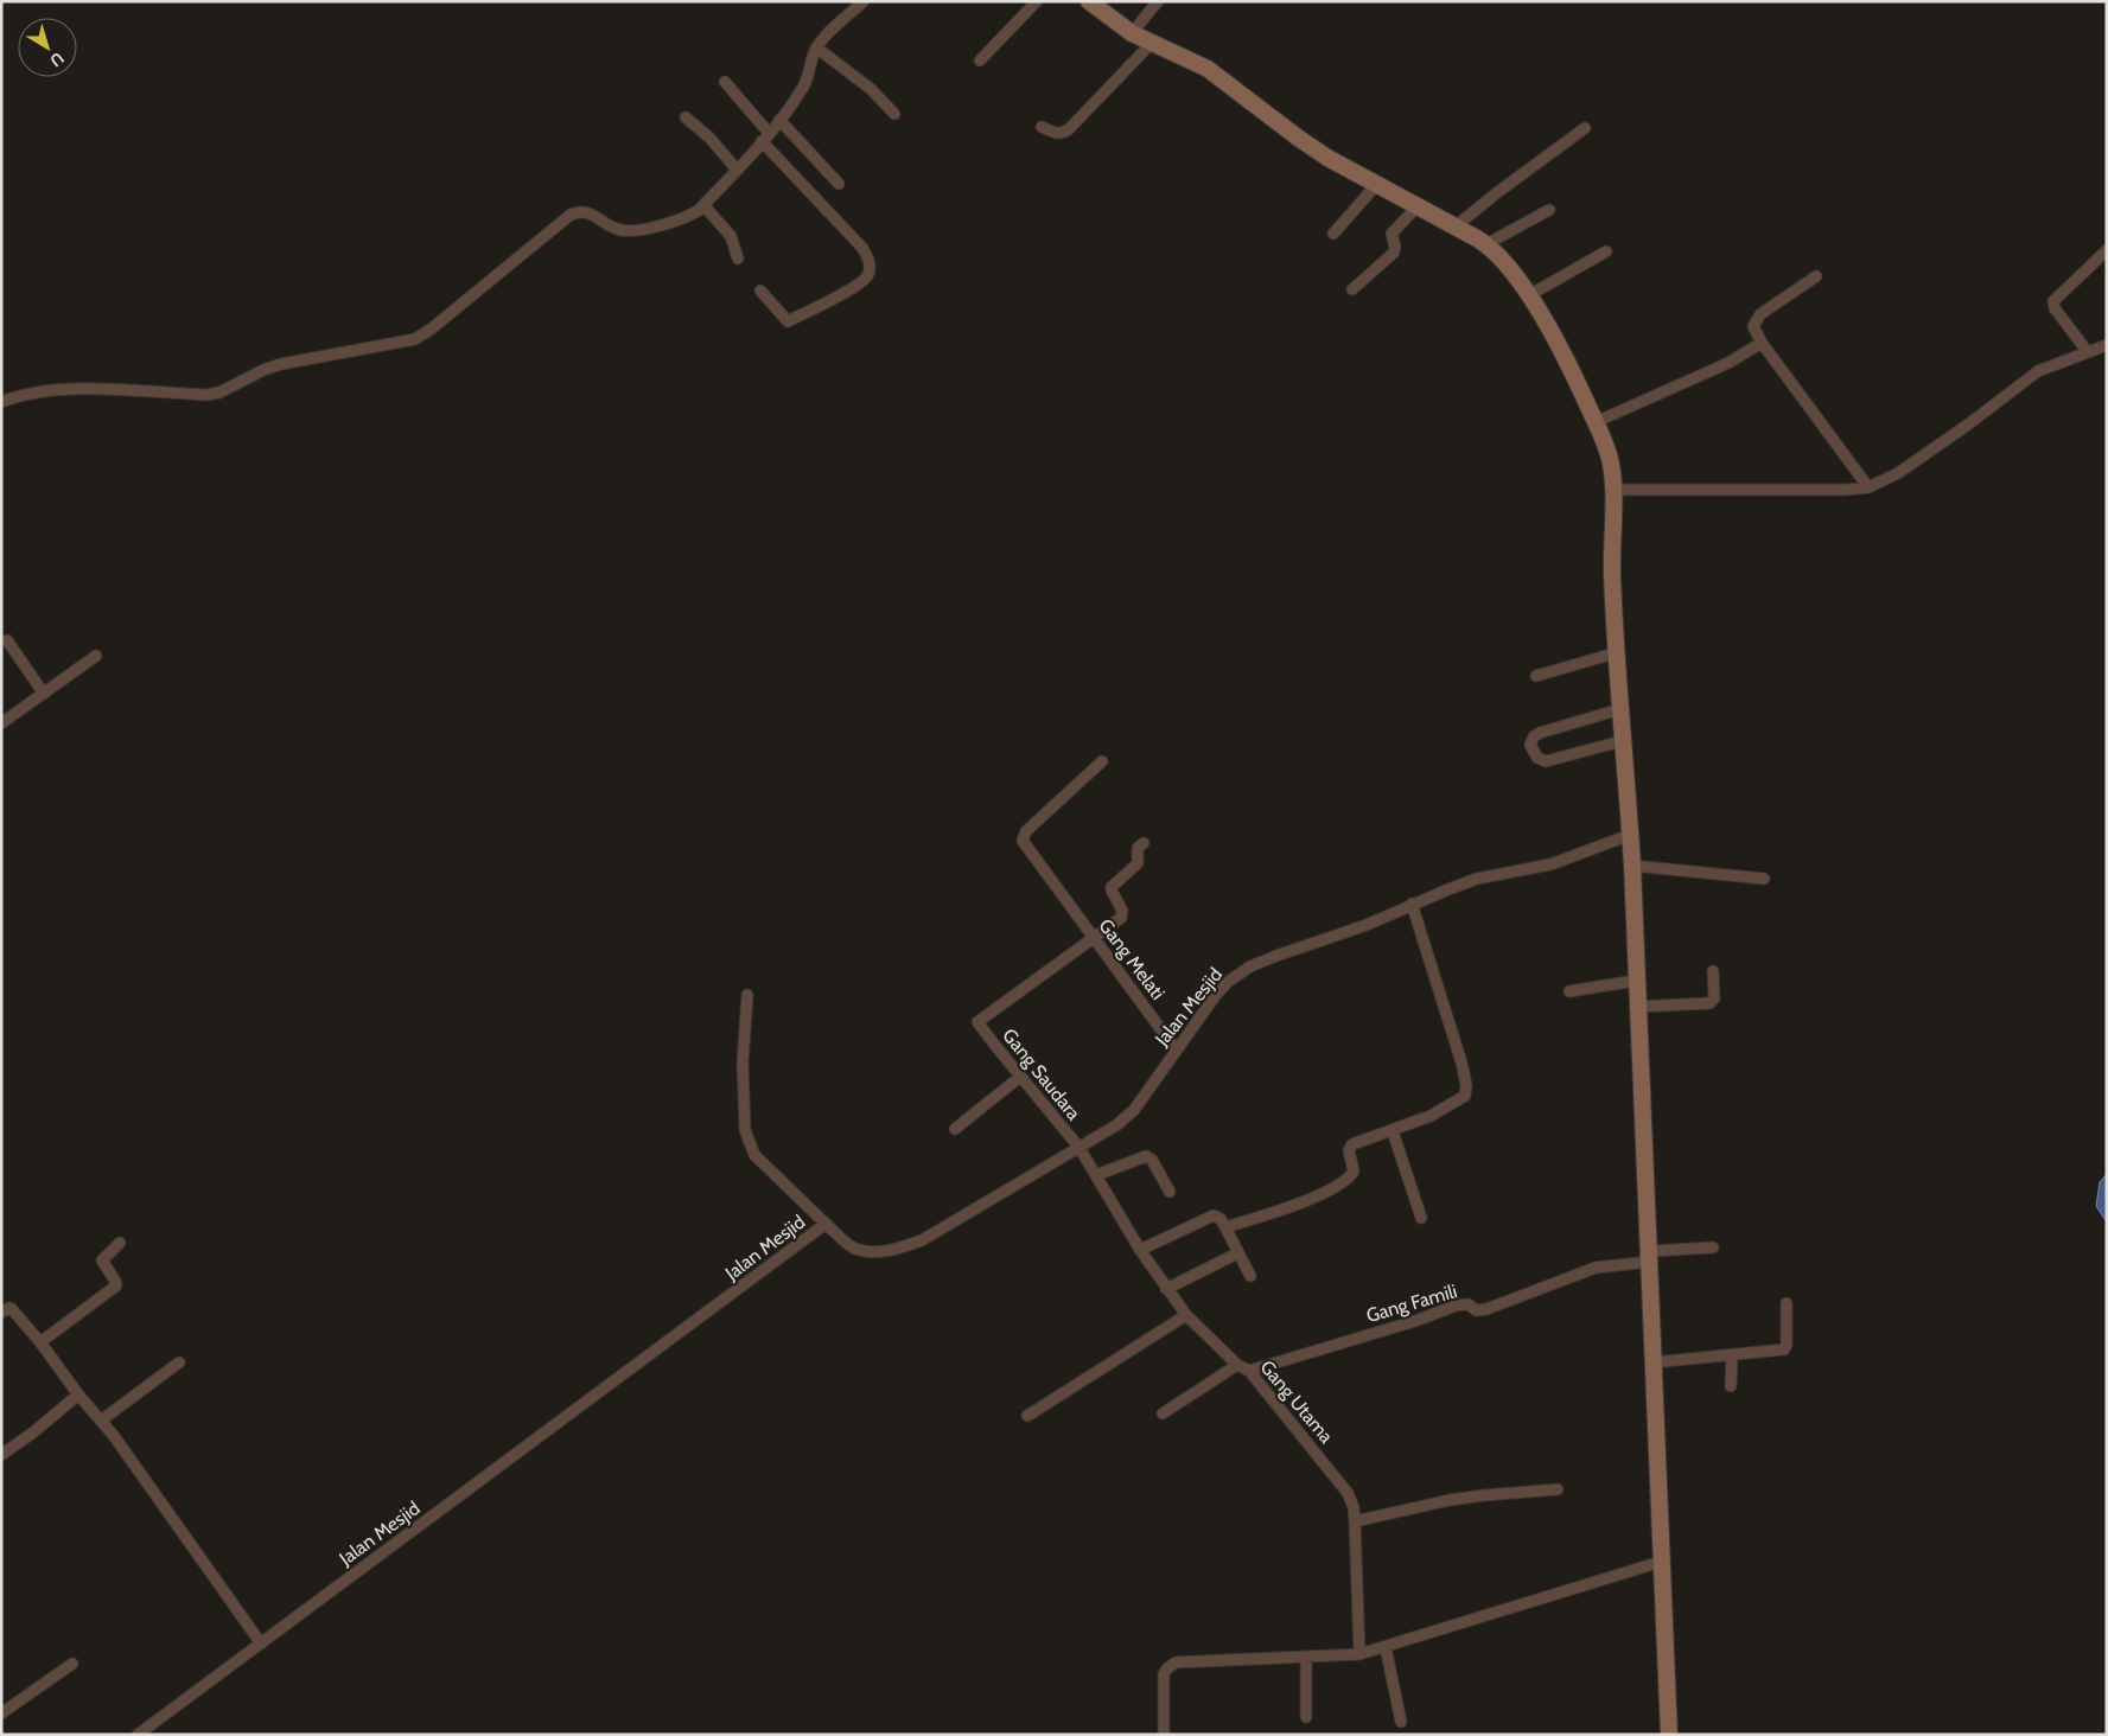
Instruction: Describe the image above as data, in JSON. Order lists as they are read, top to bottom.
{
  "streets": {
    "street": [
      "Gang Melati",
      "Jalan Mesjid",
      "Gang Saudara",
      "Gang Famili",
      "Gang Utama"
    ]
  },
  "crossings": [
    ["Gang Melati", "Jalan Mesjid"],
    ["Gang Melati", "Gang Saudara"],
    ["Jalan Mesjid", "Gang Saudara"],
    ["Jalan Mesjid", "Gang Utama"],
    ["Gang Saudara", "Gang Utama"],
    ["Gang Famili", "Gang Utama"]
  ],
  "north": "bottom right"
}
